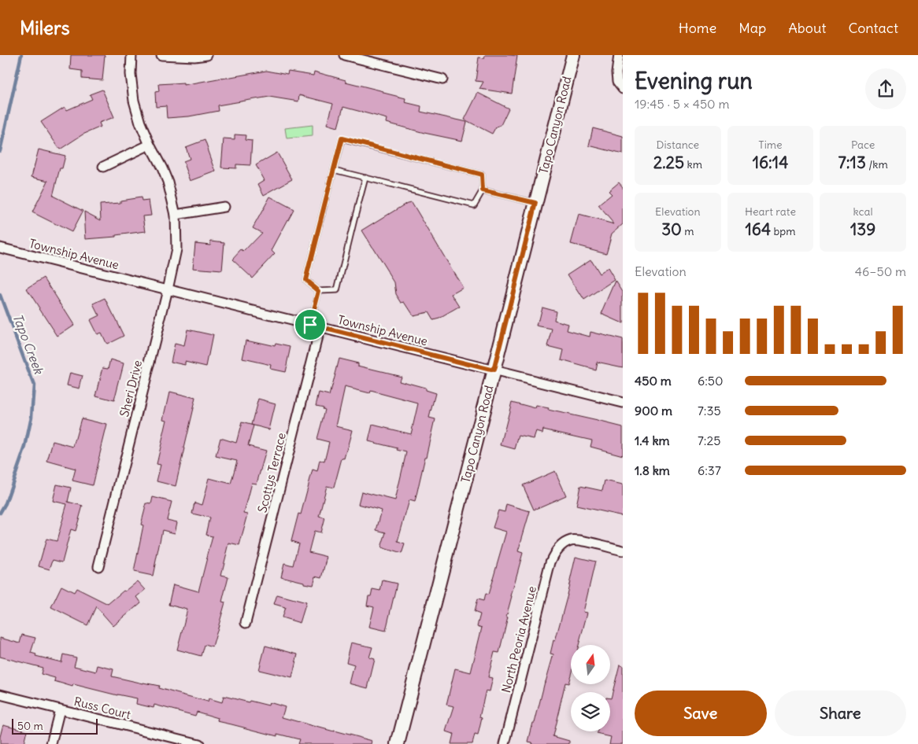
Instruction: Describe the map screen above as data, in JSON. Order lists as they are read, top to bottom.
{
  "streets": {
    "main road": ["Tapo Canyon Road"],
    "street": [
      "Township Avenue",
      "Sheri Drive",
      "Scottys Terrace",
      "North Peoria Avenue",
      "Russ Court"
    ]
  },
  "crossings": [
    ["Tapo Canyon Road", "Township Avenue"],
    ["Township Avenue", "Sheri Drive"],
    ["Township Avenue", "Scottys Terrace"]
  ],
  "water": ["Tapo Creek"],
  "scale_bar": "50 m",
  "north": "top",
  "page": {
    "header": "Milers",
    "nav": [
      "Home",
      "Map",
      "About",
      "Contact"
    ],
    "heading": ["Evening run", "19:45 · 5 × 450 m"],
    "stats": [
      ["Distance", "2.25 km"],
      ["Time", "16:14"],
      ["Pace", "7:13 /km"],
      ["Elevation", "30 m"],
      ["Heart rate", "164 bpm"],
      ["kcal", "139"]
    ],
    "chart": ["Elevation", "46–50 m"],
    "list": [
      {
        "name": "450 m",
        "note": "6:50"
      },
      {
        "name": "900 m",
        "note": "7:35"
      },
      {
        "name": "1.4 km",
        "note": "7:25"
      },
      {
        "name": "1.8 km",
        "note": "6:37"
      }
    ],
    "buttons": ["Save", "Share"],
    "scale": "50 m"
  }
}
